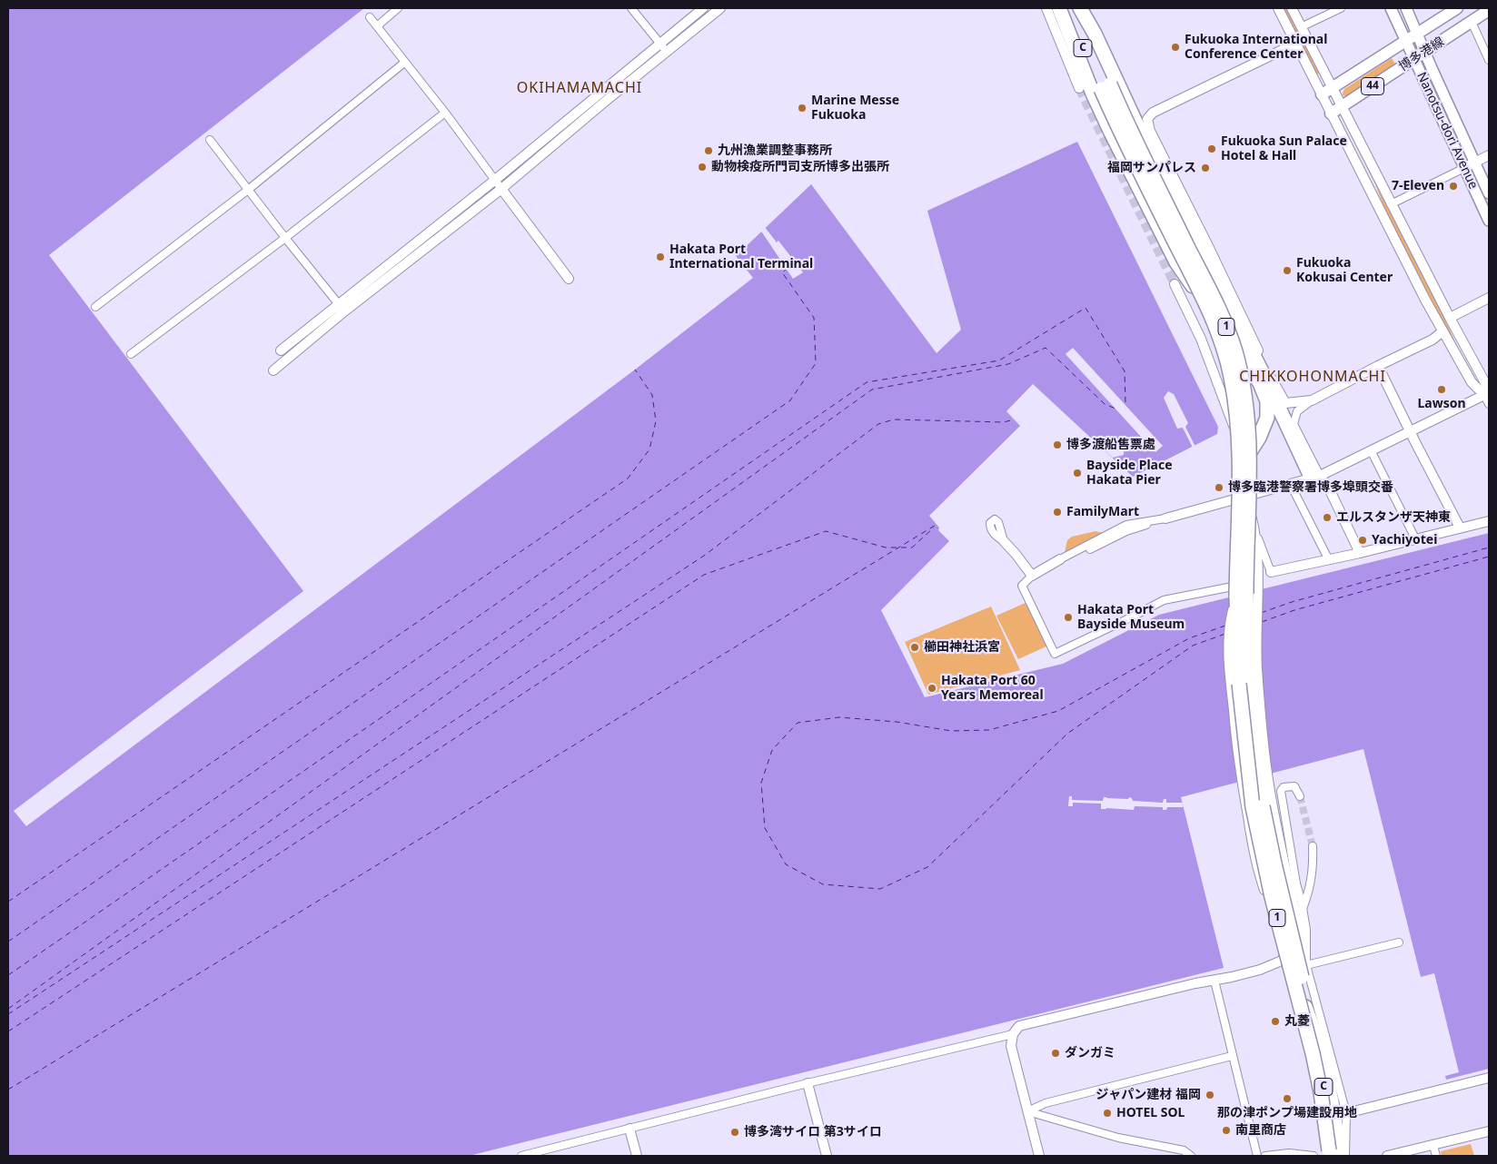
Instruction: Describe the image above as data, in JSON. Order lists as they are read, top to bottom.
{
  "streets": {
    "highway": ["C", "1"],
    "main road": ["博多港線", "44", "Nanotsu-dori Avenue"]
  },
  "crossings": [
    ["C", "1"],
    ["博多港線", "Nanotsu-dori Avenue"]
  ],
  "districts": ["OKIHAMAMACHI", "CHIKKOHONMACHI"],
  "places": [
    "Fukuoka International Conference Center",
    "Marine Messe Fukuoka",
    "Fukuoka Sun Palace Hotel & Hall",
    "九州漁業調整事務所",
    "動物検疫所門司支所博多出張所",
    "福岡サンパレス",
    "7-Eleven",
    "Hakata Port International Terminal",
    "Fukuoka Kokusai Center",
    "Lawson",
    "博多渡船售票處",
    "Bayside Place Hakata Pier",
    "博多臨港警察署博多埠頭交番",
    "FamilyMart",
    "エルスタンザ天神東",
    "Yachiyotei",
    "Hakata Port Bayside Museum",
    "櫛田神社浜宮",
    "Hakata Port 60 Years Memoreal",
    "丸菱",
    "ダンガミ",
    "ジャパン建材 福岡",
    "那の津ポンプ場建設用地",
    "HOTEL SOL",
    "南里商店",
    "博多湾サイロ 第3サイロ"
  ]
}
